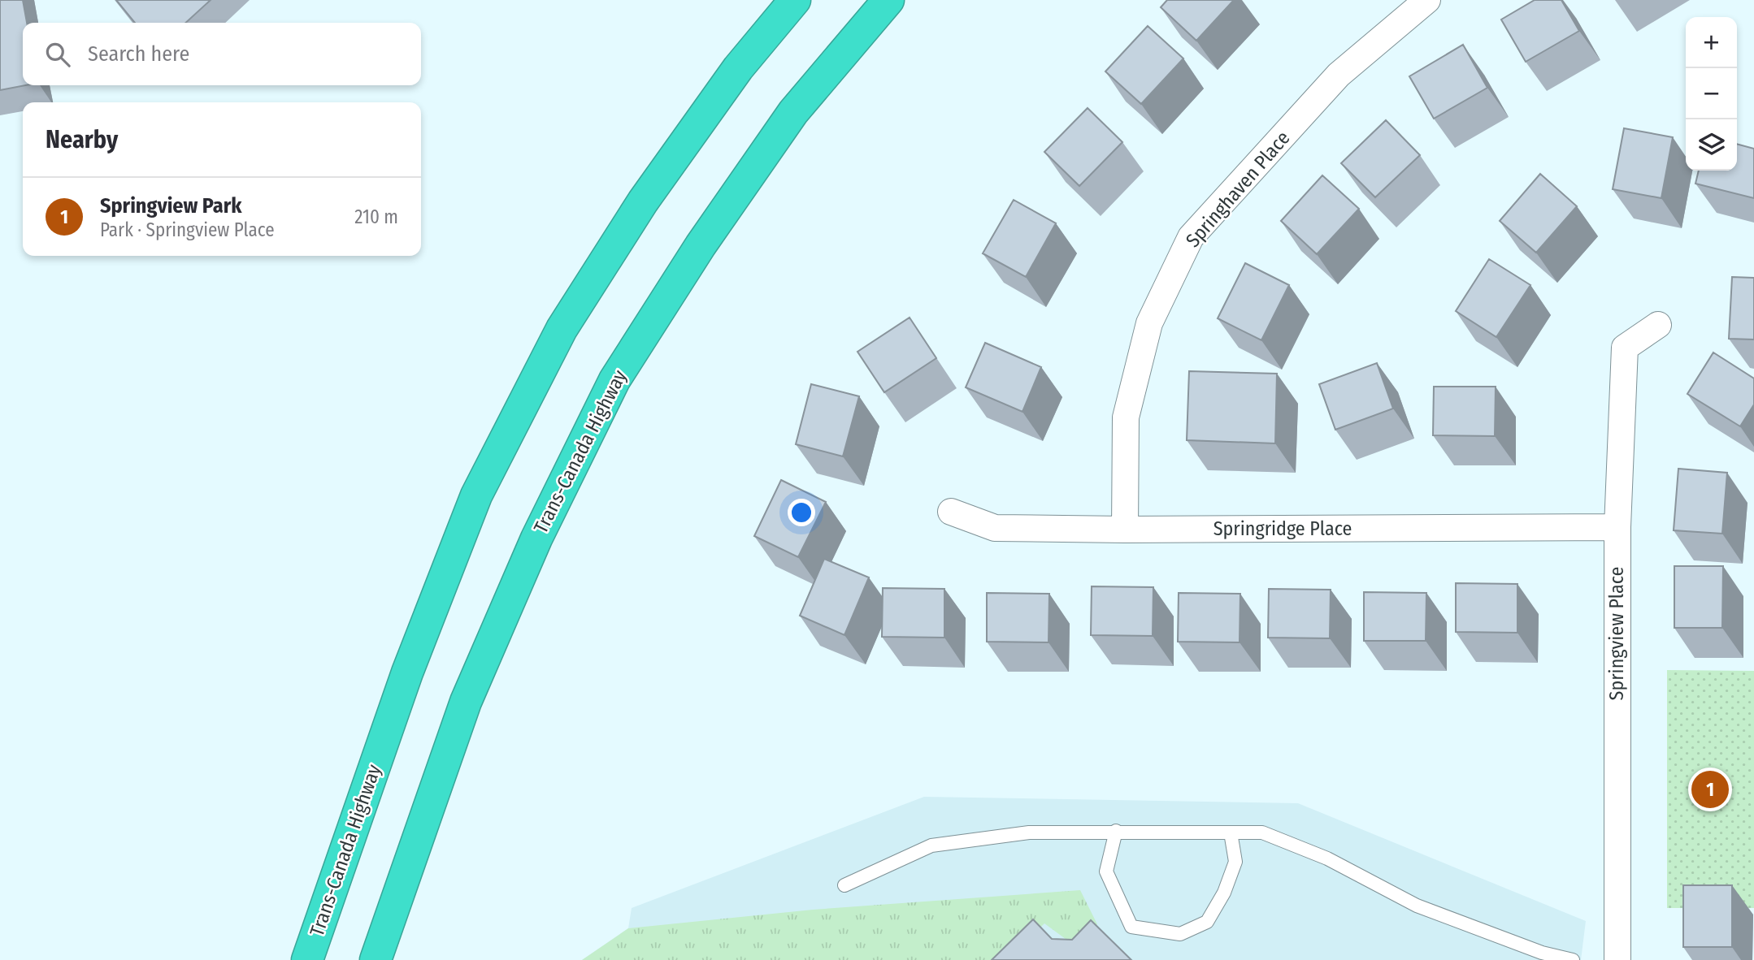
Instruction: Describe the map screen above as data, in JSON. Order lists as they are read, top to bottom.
{
  "streets": {
    "highway": ["Trans-Canada Highway"],
    "street": ["Springhaven Place", "Springridge Place", "Springview Place"]
  },
  "crossings": [
    ["Springhaven Place", "Springridge Place"],
    ["Springridge Place", "Springview Place"]
  ],
  "page": {
    "map_buttons": ["+", "−"],
    "search": "Search here",
    "heading": "Nearby",
    "list": [
      {
        "mark": "1",
        "name": "Springview Park",
        "note": "Park · Springview Place",
        "value": "210 m"
      }
    ],
    "pins": "1"
  }
}
